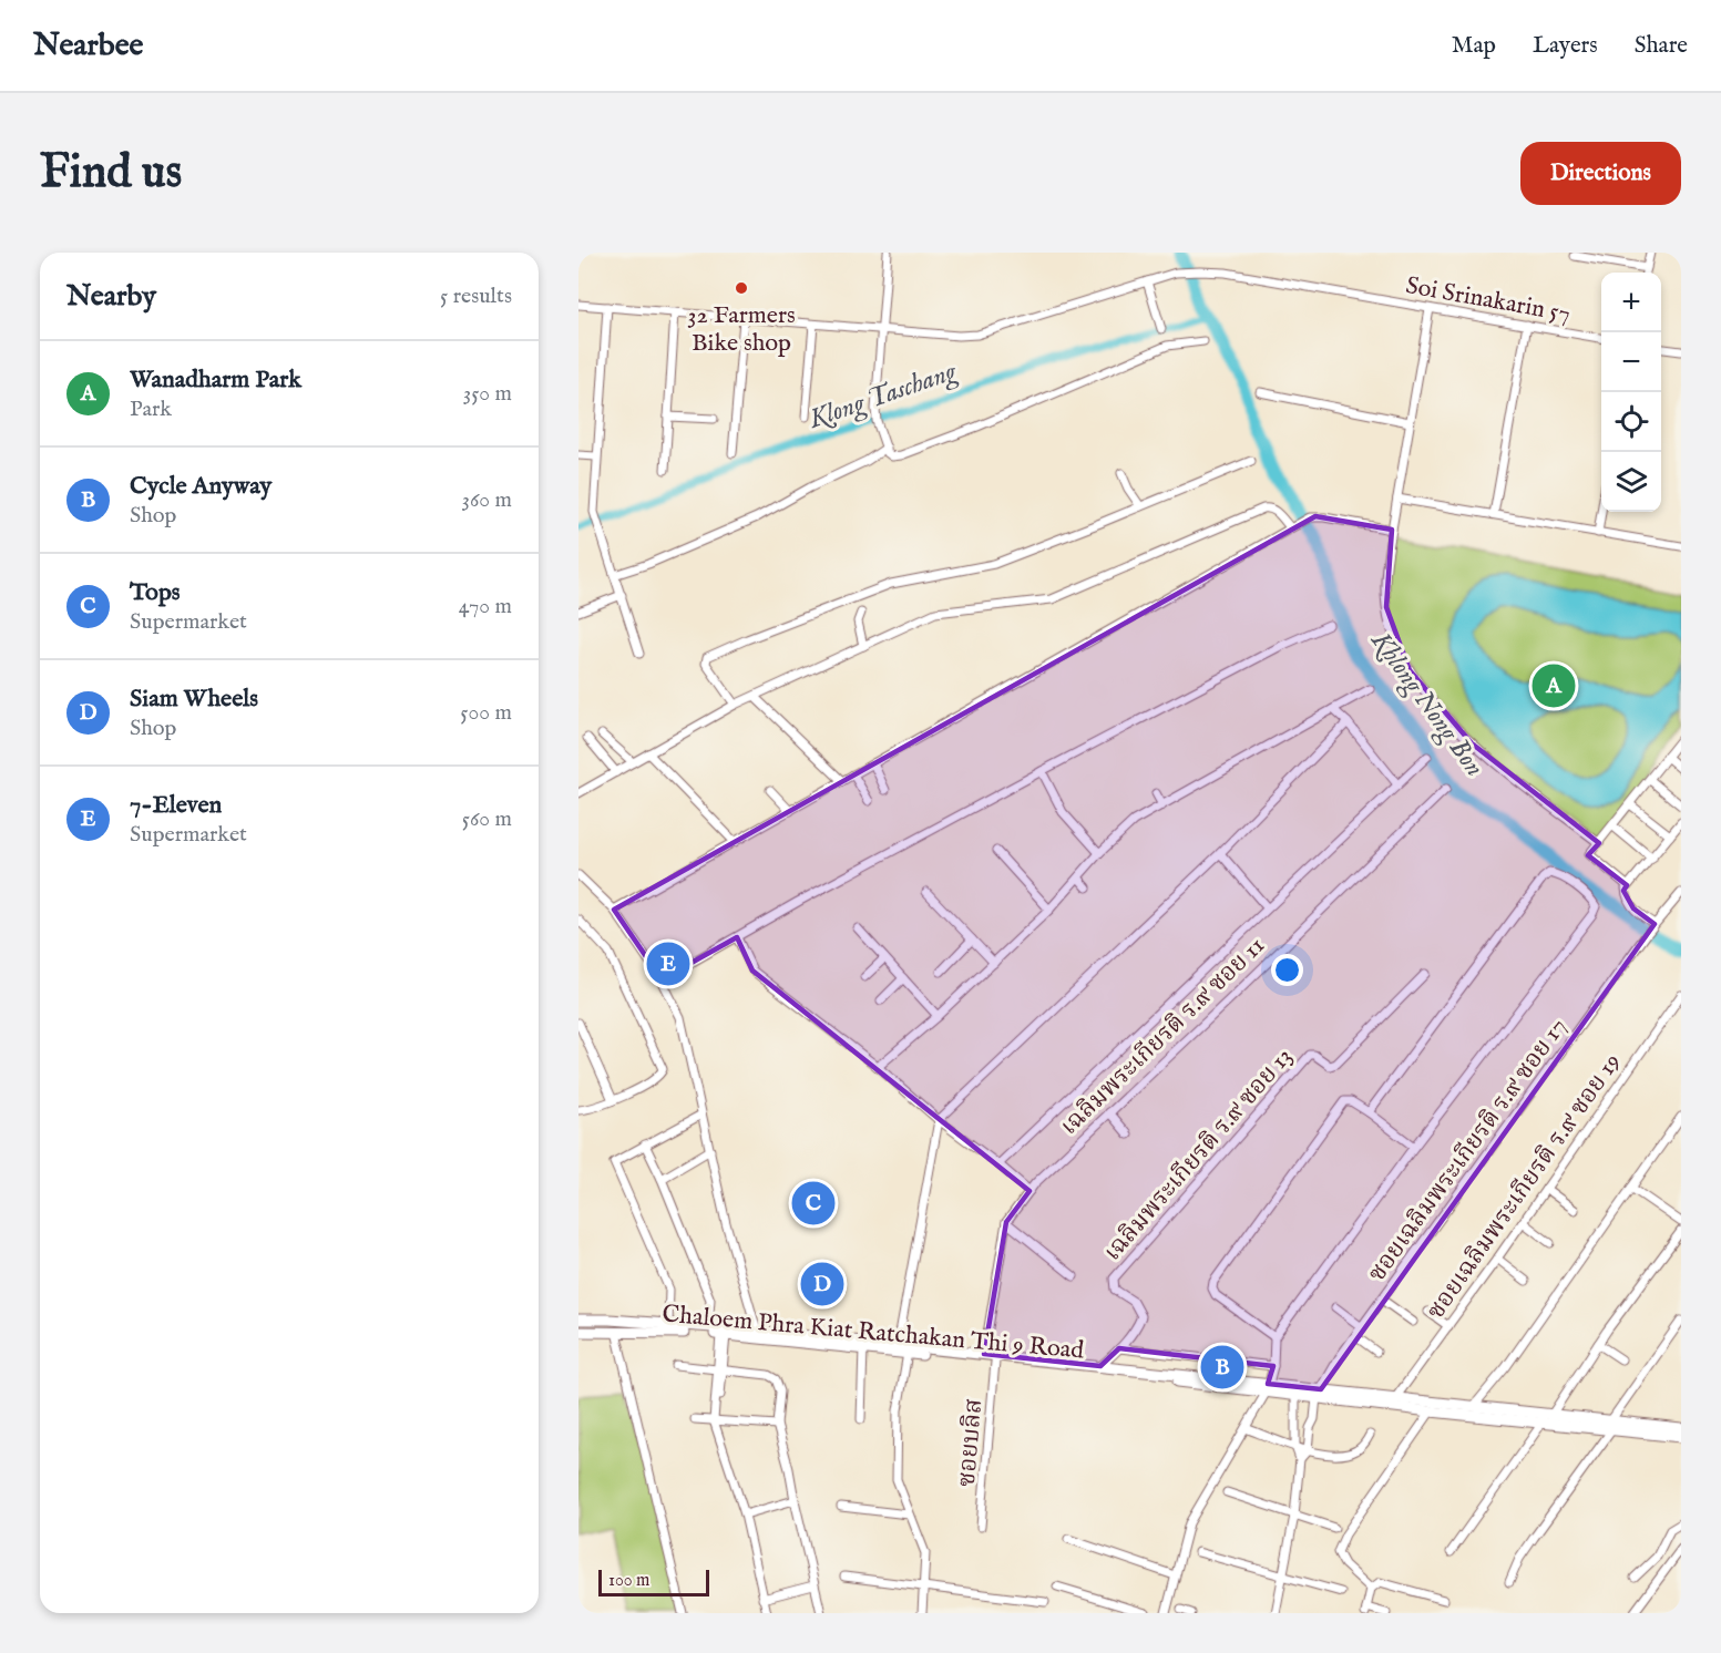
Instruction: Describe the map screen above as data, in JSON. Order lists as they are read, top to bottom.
{
  "streets": {
    "main road": ["Chaloem Phra Kiat Ratchakan Thi 9 Road"],
    "street": [
      "Soi Srinakarin 57",
      "เฉลิมพระเกียรติ ร.๙ ซอย 11",
      "ซอยเฉลิมพระเกียรติ ร.๙ ซอย 17",
      "เฉลิมพระเกียรติ ร.๙ ซอย 13",
      "ซอยเฉลิมพระเกียรติ ร.๙ ซอย 19",
      "ซอยบลิส"
    ]
  },
  "crossings": [
    ["เฉลิมพระเกียรติ ร.๙ ซอย 11", "Chaloem Phra Kiat Ratchakan Thi 9 Road"],
    ["ซอยเฉลิมพระเกียรติ ร.๙ ซอย 17", "Chaloem Phra Kiat Ratchakan Thi 9 Road"],
    ["เฉลิมพระเกียรติ ร.๙ ซอย 13", "Chaloem Phra Kiat Ratchakan Thi 9 Road"],
    ["ซอยเฉลิมพระเกียรติ ร.๙ ซอย 19", "Chaloem Phra Kiat Ratchakan Thi 9 Road"],
    ["Chaloem Phra Kiat Ratchakan Thi 9 Road", "ซอยบลิส"]
  ],
  "water": ["Klong Taschang", "Khlong Nong Bon"],
  "places": ["32 Farmers Bike shop"],
  "scale_bar": "100 m",
  "page": {
    "header": "Nearbee",
    "nav": ["Map", "Layers", "Share"],
    "buttons": "Directions",
    "title": "Find us",
    "heading": ["Nearby", "5 results"],
    "map_buttons": ["+", "−"],
    "list": [
      {
        "mark": "A",
        "name": "Wanadharm Park",
        "note": "Park",
        "value": "350 m"
      },
      {
        "mark": "B",
        "name": "Cycle Anyway",
        "note": "Shop",
        "value": "360 m"
      },
      {
        "mark": "C",
        "name": "Tops",
        "note": "Supermarket",
        "value": "470 m"
      },
      {
        "mark": "D",
        "name": "Siam Wheels",
        "note": "Shop",
        "value": "500 m"
      },
      {
        "mark": "E",
        "name": "7-Eleven",
        "note": "Supermarket",
        "value": "560 m"
      }
    ],
    "pins": [
      "A",
      "E",
      "C",
      "D",
      "B"
    ],
    "scale": "100 m"
  }
}
